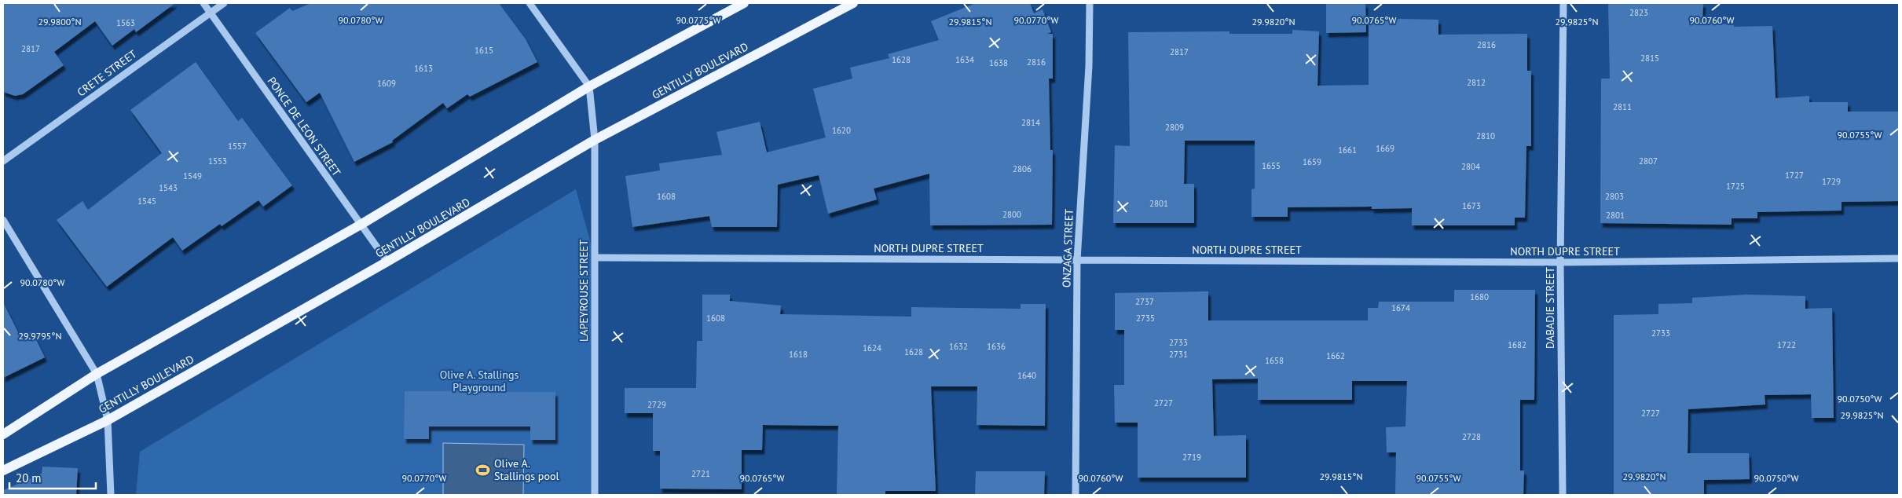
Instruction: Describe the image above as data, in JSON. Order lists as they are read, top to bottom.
{
  "streets": {
    "main road": ["GENTILLY BOULEVARD"],
    "street": [
      "CRETE STREET",
      "PONCE DE LEON STREET",
      "NORTH DUPRE STREET",
      "ONZAGA STREET",
      "LAPEYROUSE STREET",
      "DABADIE STREET"
    ]
  },
  "crossings": [
    ["GENTILLY BOULEVARD", "PONCE DE LEON STREET"],
    ["GENTILLY BOULEVARD", "LAPEYROUSE STREET"],
    ["CRETE STREET", "PONCE DE LEON STREET"],
    ["NORTH DUPRE STREET", "ONZAGA STREET"],
    ["NORTH DUPRE STREET", "LAPEYROUSE STREET"],
    ["NORTH DUPRE STREET", "DABADIE STREET"]
  ],
  "parks": ["Olive A. Stallings Playground"],
  "places": {
    "sports": ["Olive A. Stallings pool"]
  },
  "house_numbers": [
    "2823",
    "1563",
    "2816",
    "2817",
    "1615",
    "2817",
    "2815",
    "1628",
    "1634",
    "2816",
    "1638",
    "1613",
    "2812",
    "1609",
    "2811",
    "2814",
    "2809",
    "1620",
    "2810",
    "1557",
    "1669",
    "1661",
    "1553",
    "2807",
    "1659",
    "1655",
    "2804",
    "2806",
    "1727",
    "1549",
    "1729",
    "1725",
    "1543",
    "1608",
    "2803",
    "1545",
    "2801",
    "1673",
    "2800",
    "2801",
    "1680",
    "2737",
    "1674",
    "1608",
    "2735",
    "2733",
    "2733",
    "1682",
    "1722",
    "1632",
    "1636",
    "1624",
    "1628",
    "1618",
    "2731",
    "1662",
    "1658",
    "1640",
    "2727",
    "2729",
    "2727",
    "2728",
    "2719",
    "2721"
  ],
  "scale_bar": "20 m",
  "coordinates": [
    "90.0780°W",
    "90.0775°W",
    "90.0770°W",
    "90.0765°W",
    "90.0760°W",
    "29.9800°N",
    "29.9820°N",
    "29.9815°N",
    "29.9825°N",
    "90.0755°W",
    "29.9795°N",
    "90.0750°W"
  ]
}
